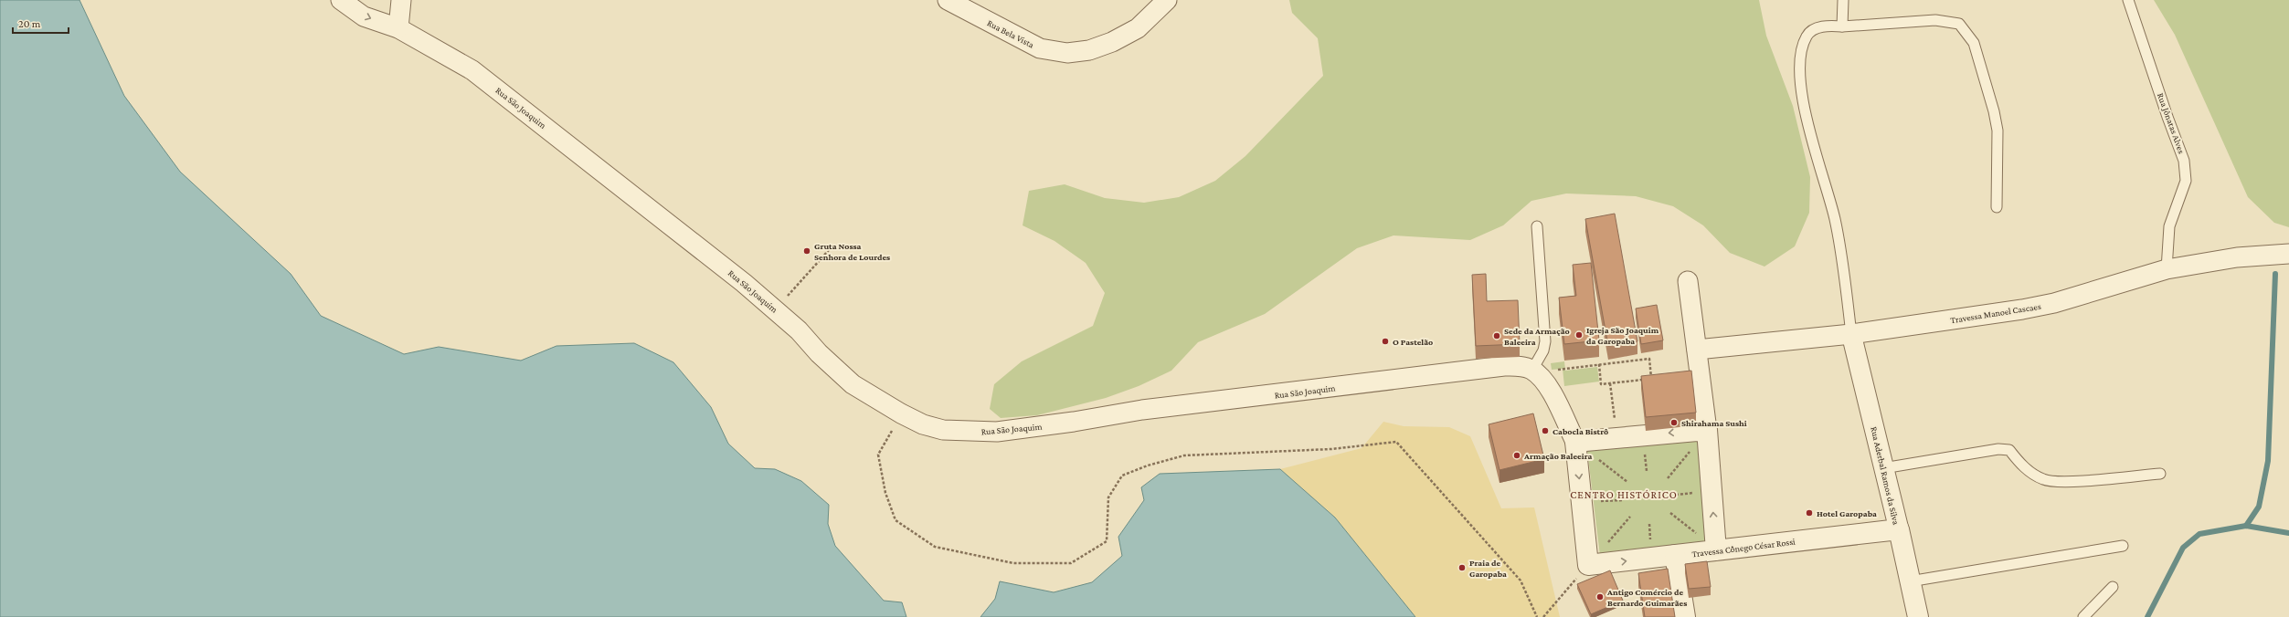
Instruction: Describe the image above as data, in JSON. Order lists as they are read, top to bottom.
{
  "streets": {
    "street": [
      "Rua Bela Vista",
      "Rua São Joaquim",
      "Travessa Manoel Cascaes",
      "Rua Aderbal Ramos da Silva",
      "Travessa Cônego César Rossi"
    ],
    "lane": ["Rua Jônatas Alves"]
  },
  "crossings": [
    ["Rua Jônatas Alves", "Travessa Manoel Cascaes"],
    ["Travessa Manoel Cascaes", "Rua Aderbal Ramos da Silva"],
    ["Rua Aderbal Ramos da Silva", "Travessa Cônego César Rossi"]
  ],
  "districts": ["CENTRO HISTÓRICO"],
  "places": [
    "Gruta Nossa Senhora de Lourdes",
    "Igreja São Joaquim da Garopaba",
    "Sede da Armação Baleeira",
    "O Pastelão",
    "Shirahama Sushi",
    "Cabocla Bistrô",
    "Armação Baleeira",
    "Hotel Garopaba",
    "Praia de Garopaba",
    "Antigo Comércio de Bernardo Guimarães"
  ],
  "scale_bar": "20 m"
}
